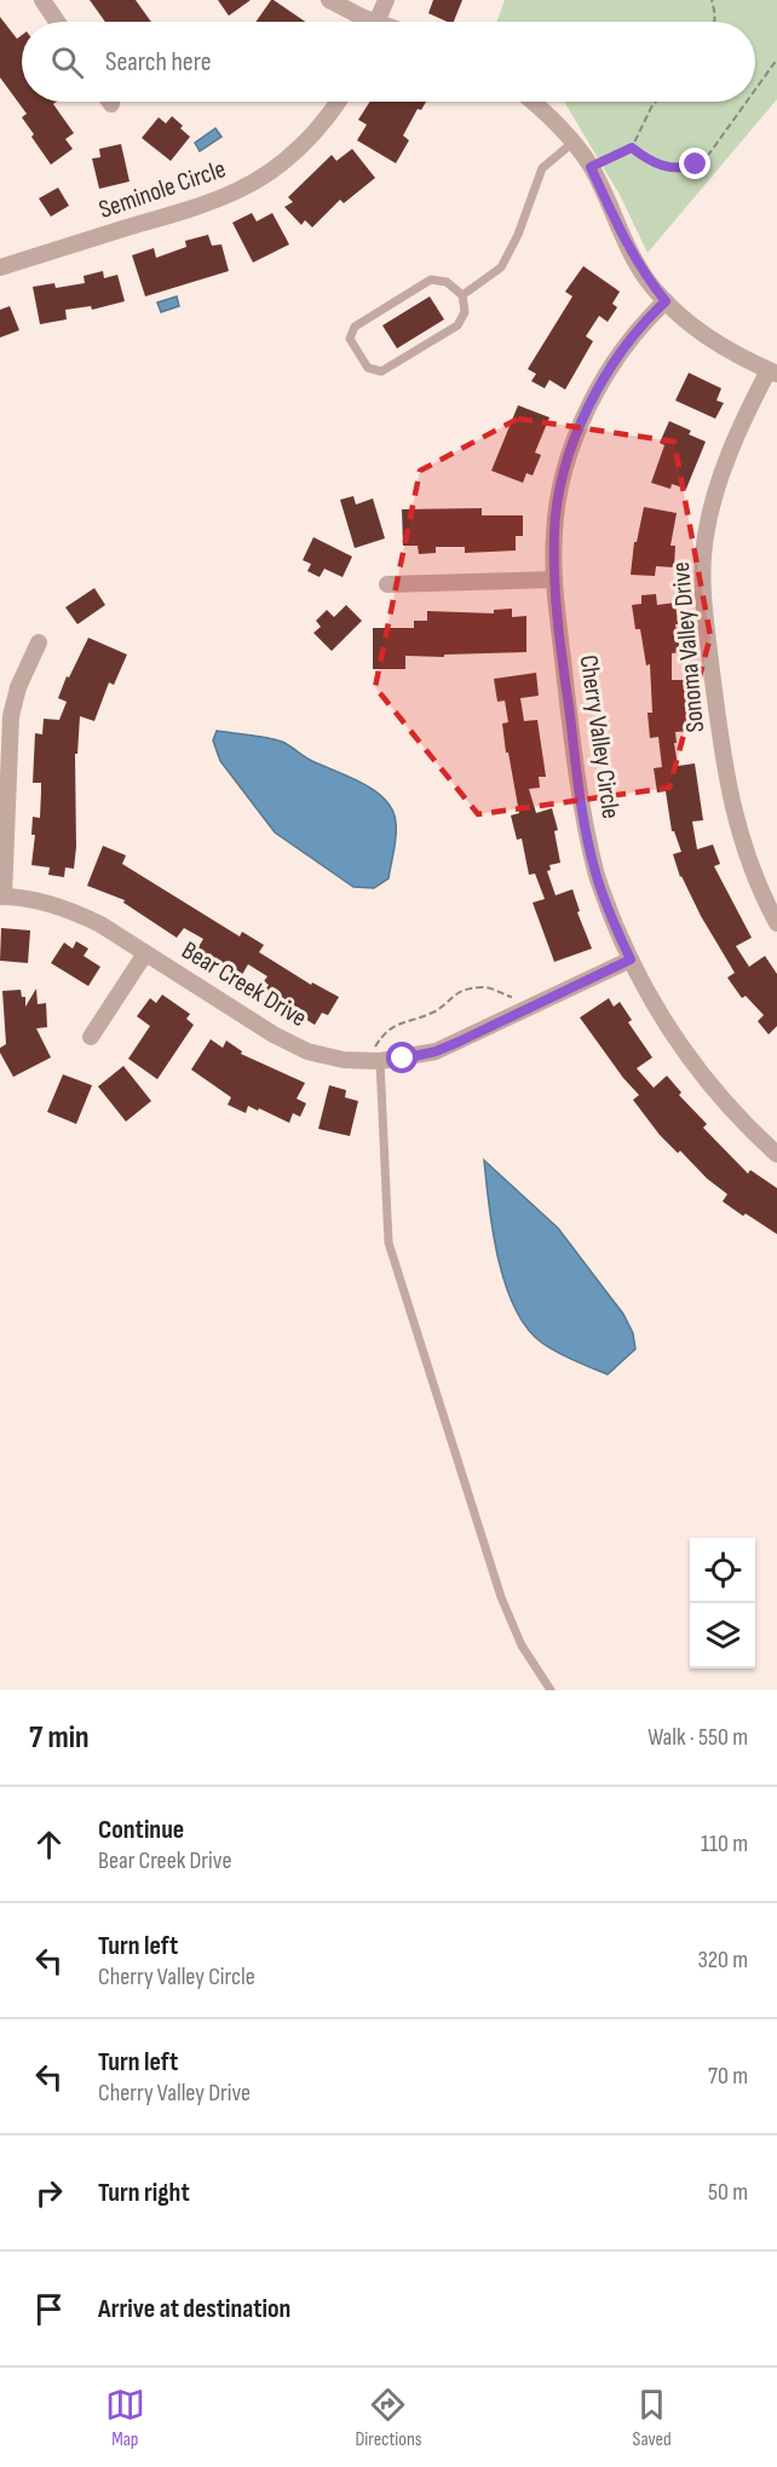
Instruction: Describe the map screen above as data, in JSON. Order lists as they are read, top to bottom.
{
  "streets": {
    "street": [
      "Seminole Circle",
      "Sonoma Valley Drive",
      "Cherry Valley Circle",
      "Bear Creek Drive"
    ]
  },
  "crossings": [
    ["Cherry Valley Circle", "Bear Creek Drive"]
  ],
  "page": {
    "search": "Search here",
    "heading": ["7 min", "Walk · 550 m"],
    "list": [
      ["Continue", "Bear Creek Drive", "110 m"],
      ["Turn left", "Cherry Valley Circle", "320 m"],
      ["Turn left", "Cherry Valley Drive", "70 m"],
      ["Turn right", "50 m"],
      "Arrive at destination"
    ],
    "nav": ["Map", "Directions", "Saved"]
  }
}
